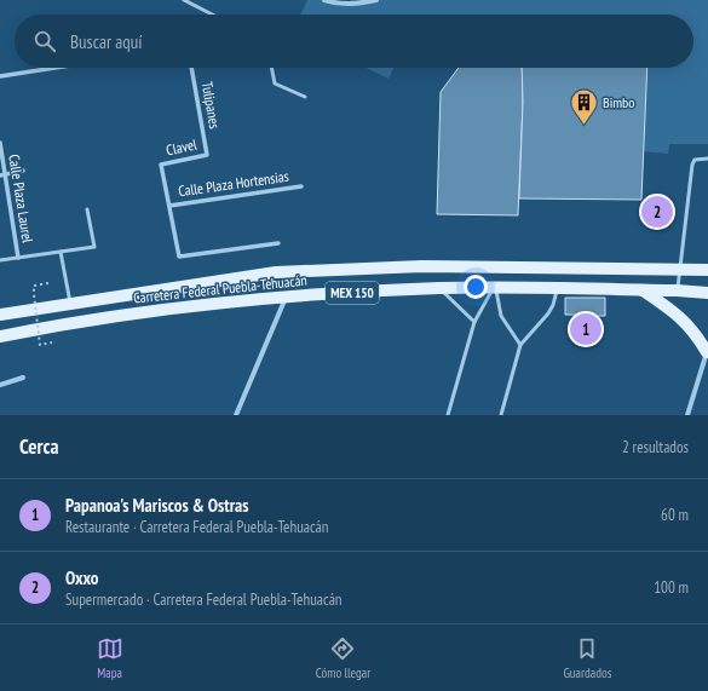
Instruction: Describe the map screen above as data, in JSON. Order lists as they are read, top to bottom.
{
  "streets": {
    "main road": ["Carretera Federal Puebla-Tehuacán", "MEX 150"],
    "street": [
      "Tulipanes",
      "Clavel",
      "Calle Plaza Hortensias",
      "Calle Plaza Laurel"
    ]
  },
  "crossings": [
    ["Tulipanes", "Clavel"],
    ["Clavel", "Calle Plaza Hortensias"]
  ],
  "places": {
    "building": ["Bimbo"]
  },
  "page": {
    "search": "Buscar aquí",
    "pins": ["2", "1"],
    "heading": ["Cerca", "2 resultados"],
    "list": [
      {
        "mark": "1",
        "name": "Papanoa's Mariscos & Ostras",
        "note": "Restaurante · Carretera Federal Puebla-Tehuacán",
        "value": "60 m"
      },
      {
        "mark": "2",
        "name": "Oxxo",
        "note": "Supermercado · Carretera Federal Puebla-Tehuacán",
        "value": "100 m"
      }
    ],
    "nav": ["Mapa", "Cómo llegar", "Guardados"]
  }
}
